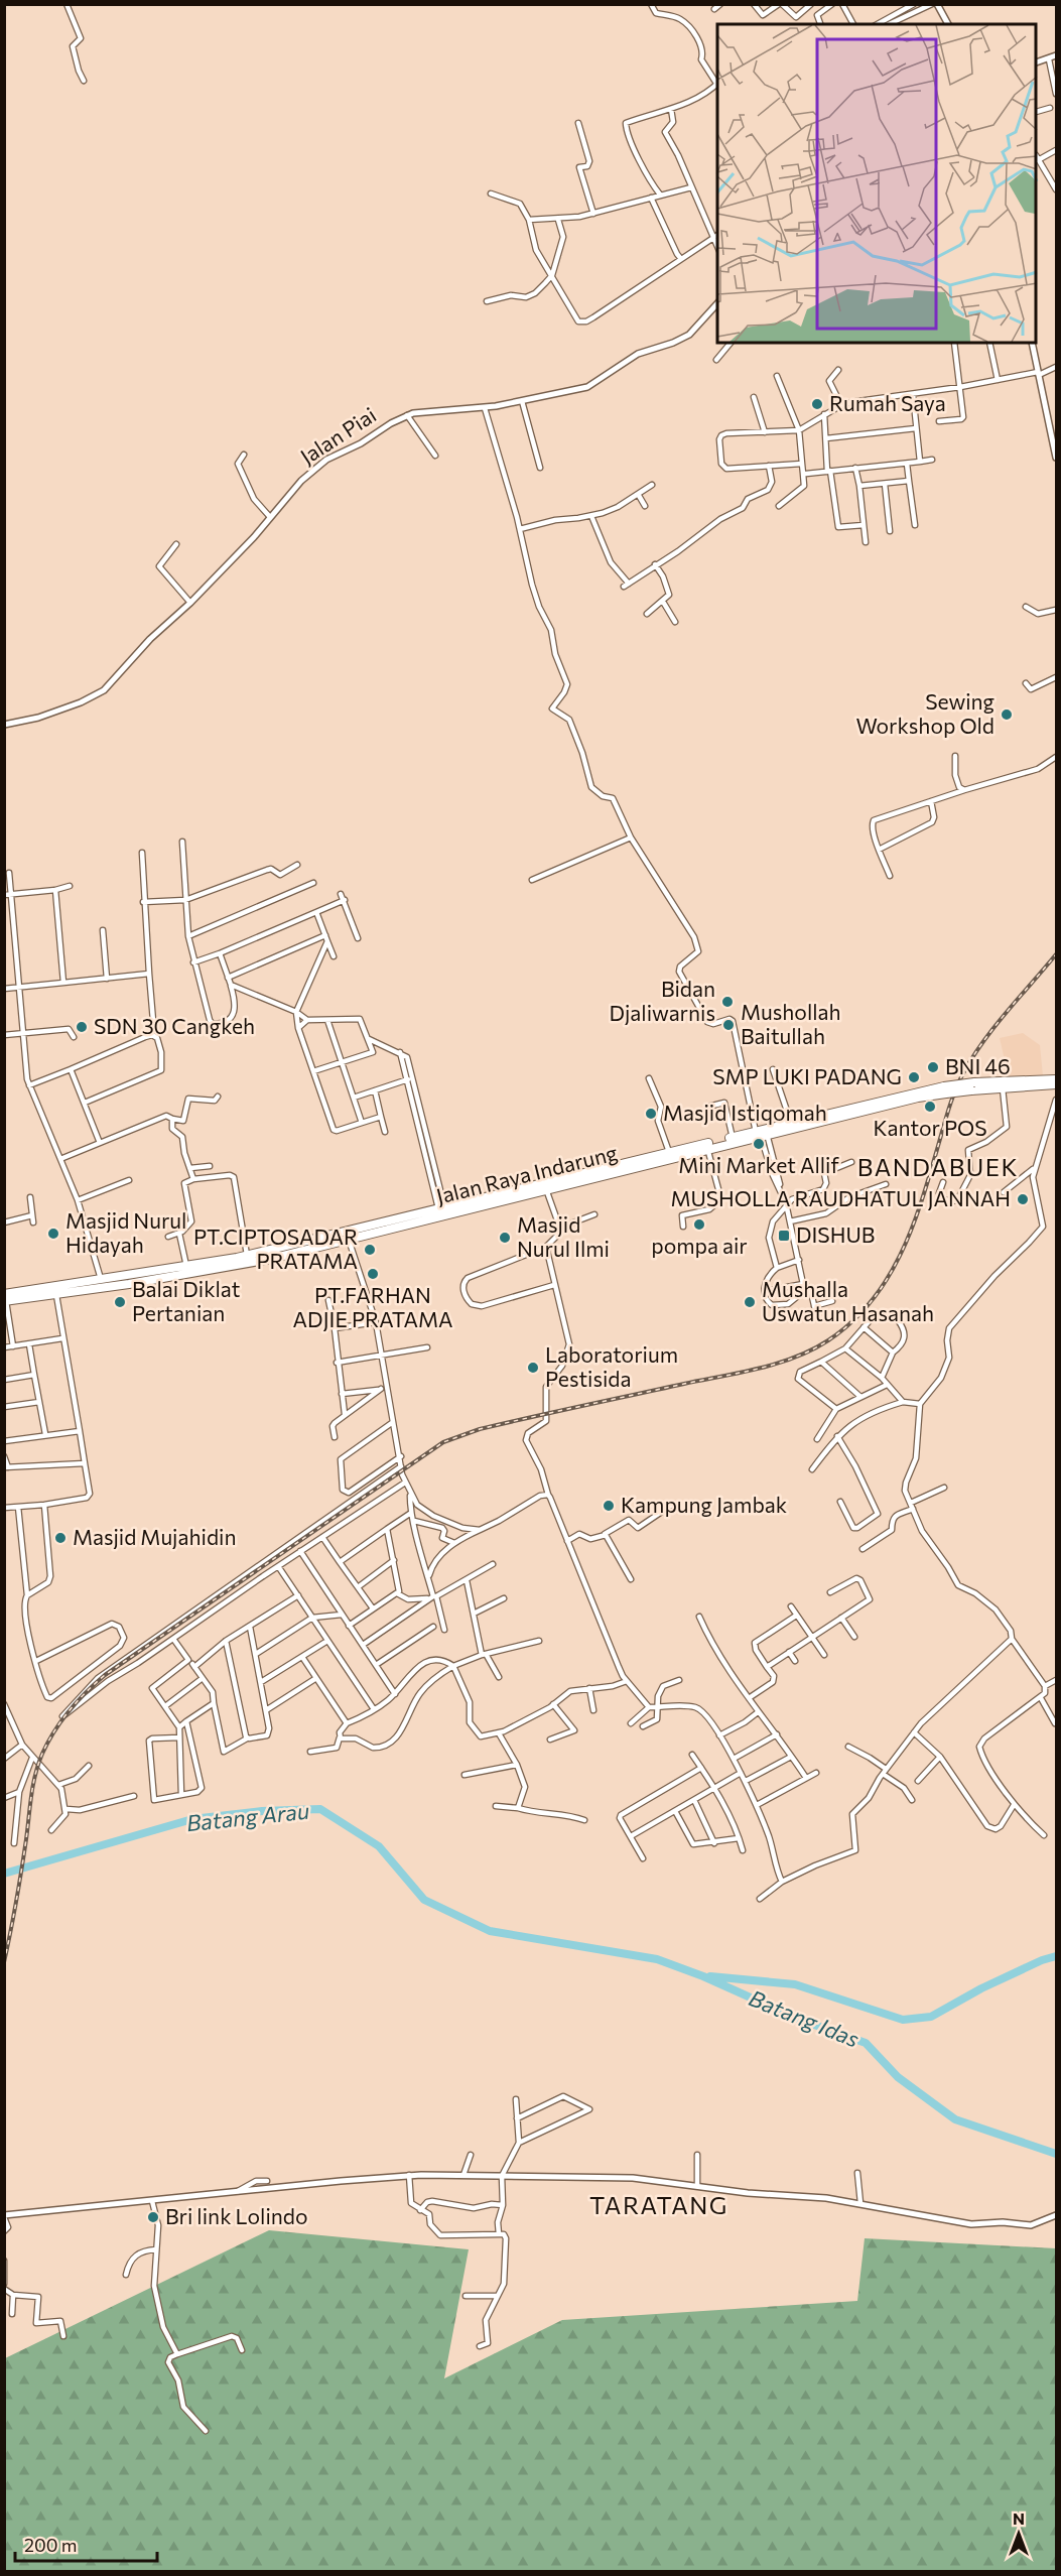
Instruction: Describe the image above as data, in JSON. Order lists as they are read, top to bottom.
{
  "streets": {
    "highway": ["Jalan Raya Indarung"],
    "street": ["Jalan Piai"]
  },
  "districts": ["BANDABUEK", "TARATANG"],
  "water": ["Batang Arau", "Batang Idas"],
  "places": {
    "other": [
      "Rumah Saya",
      "Sewing Workshop Old",
      "Bidan Djaliwarnis",
      "Mushollah Baitullah",
      "SDN 30 Cangkeh",
      "BNI 46",
      "SMP LUKI PADANG",
      "Kantor POS",
      "Masjid Istiqomah",
      "Mini Market Allif",
      "MUSHOLLA RAUDHATUL JANNAH",
      "pompa air",
      "Masjid Nurul Hidayah",
      "Masjid Nurul Ilmi",
      "PT.CIPTOSADAR PRATAMA",
      "PT.FARHAN ADJIE PRATAMA",
      "Balai Diklat Pertanian",
      "Mushalla Uswatun Hasanah",
      "Laboratorium Pestisida",
      "Kampung Jambak",
      "Masjid Mujahidin",
      "Bri link Lolindo"
    ],
    "transit": ["DISHUB"]
  },
  "scale_bar": "200 m",
  "north": "top"
}
